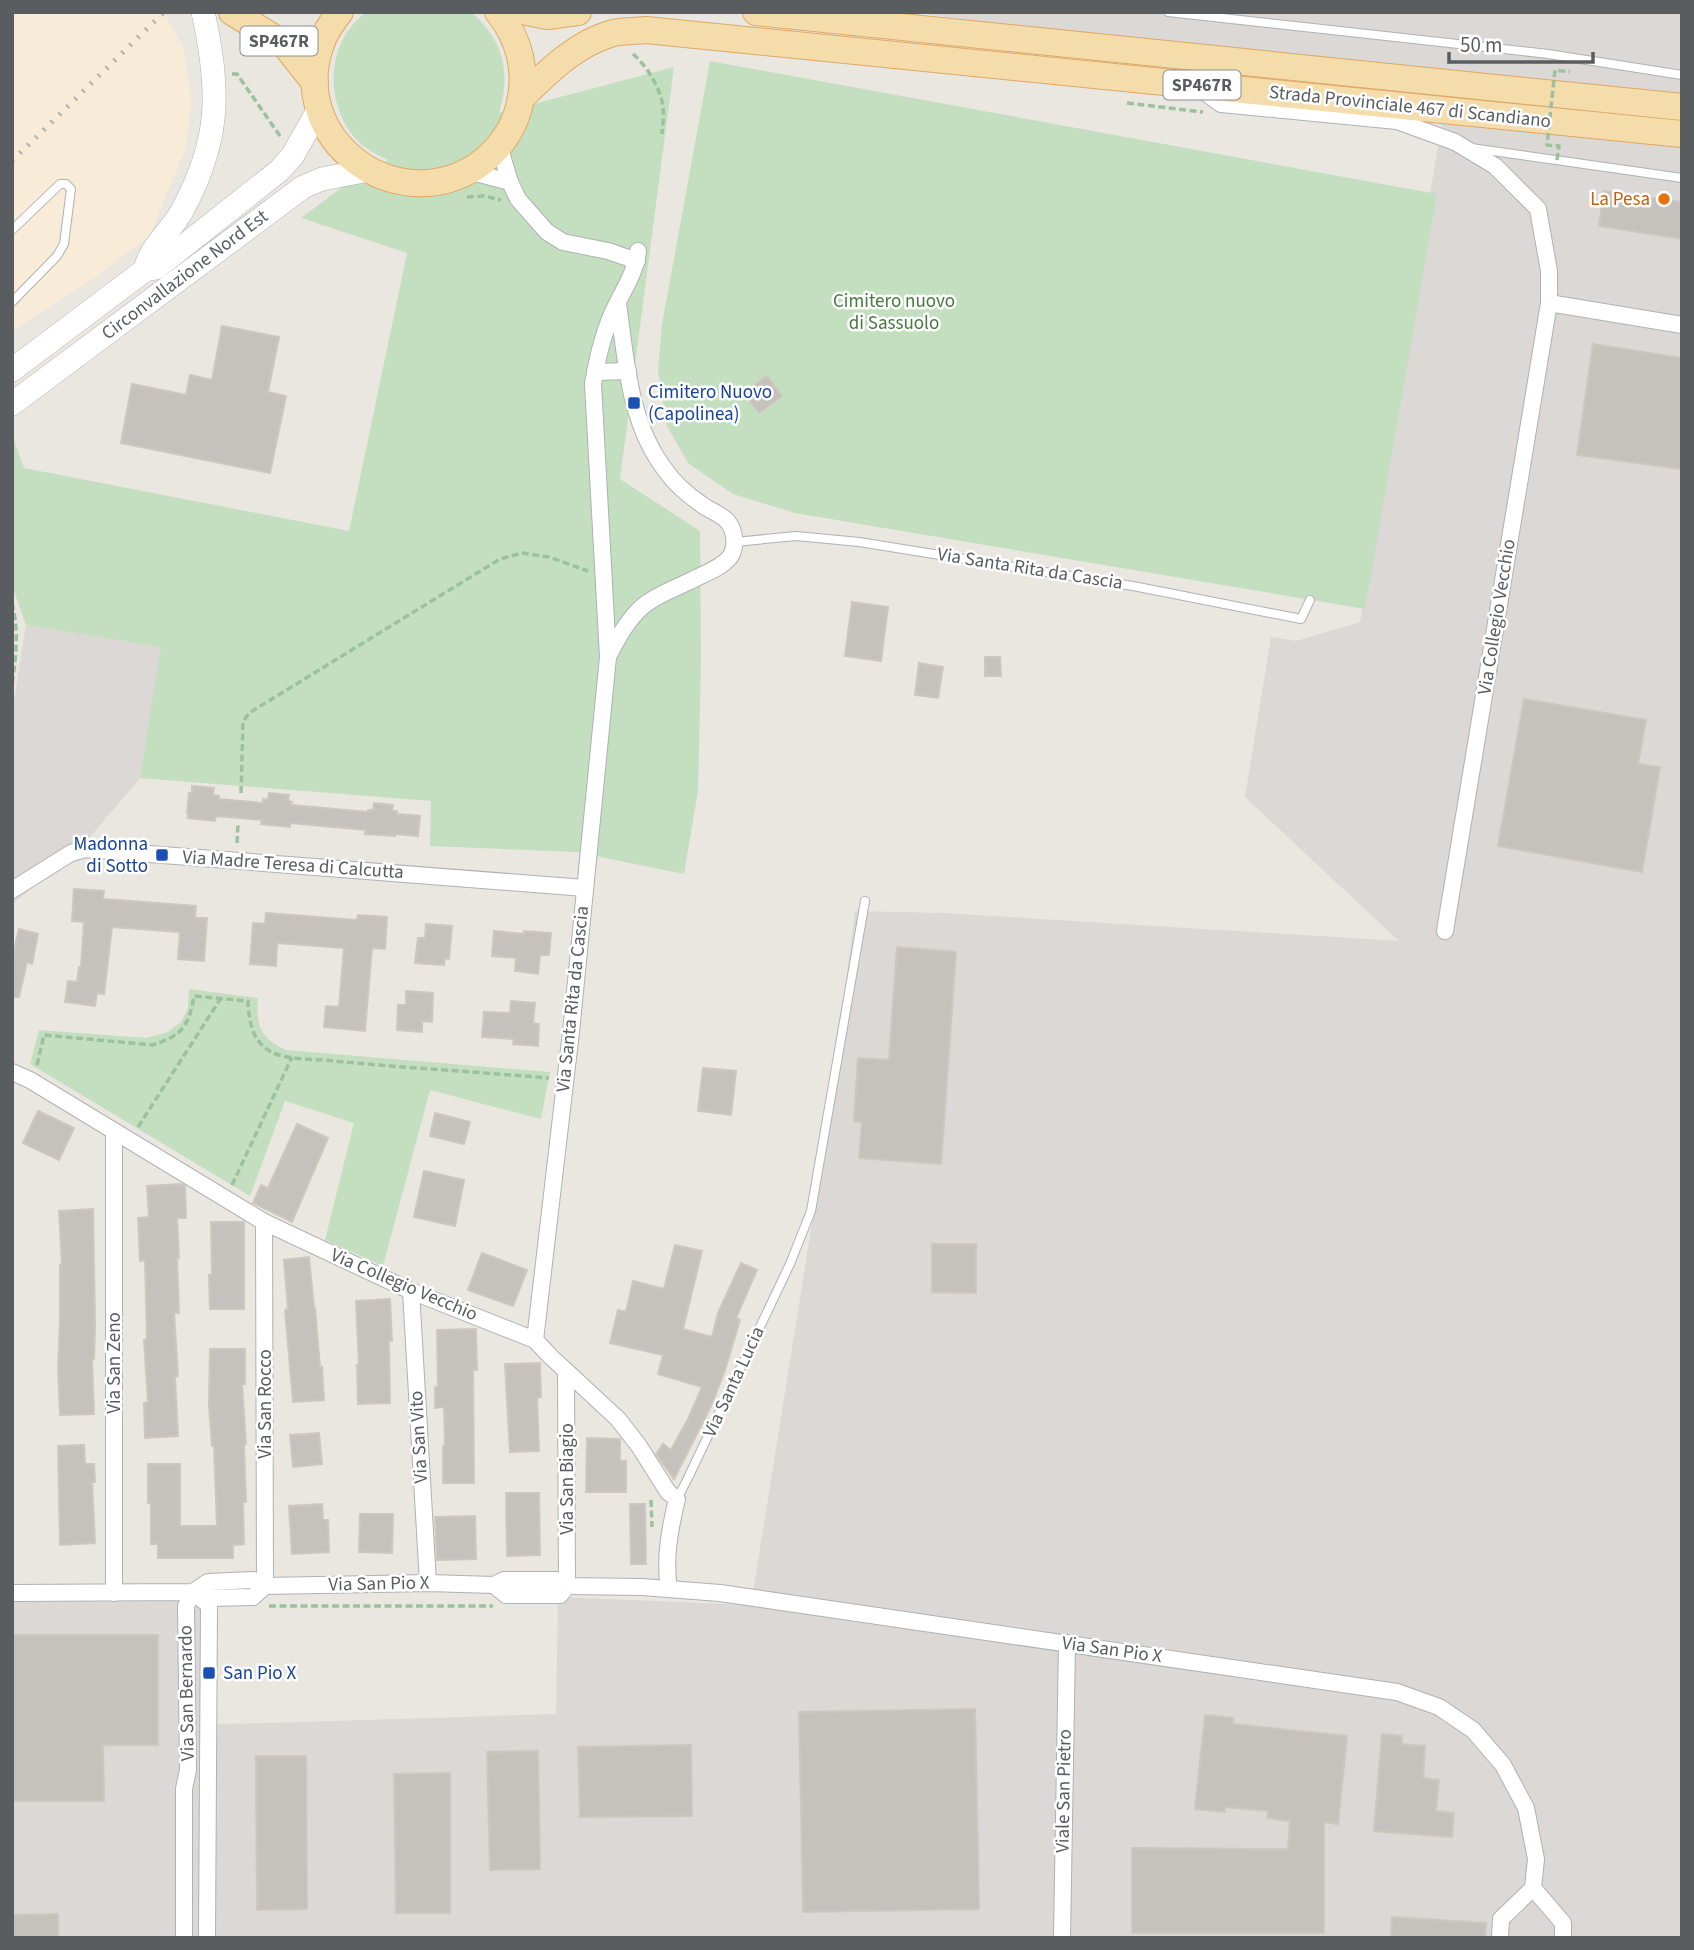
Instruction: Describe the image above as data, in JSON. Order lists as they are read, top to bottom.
{
  "streets": {
    "main road": ["SP467R", "Strada Provinciale 467 di Scandiano", "Circonvallazione Nord Est"],
    "street": [
      "Via Santa Rita da Cascia",
      "Via Collegio Vecchio",
      "Via Madre Teresa di Calcutta",
      "Via San Zeno",
      "Via San Rocco",
      "Via San Vito",
      "Via San Biagio",
      "Via San Pio X",
      "Via San Bernardo",
      "Viale San Pietro"
    ],
    "lane": ["Via Santa Lucia"]
  },
  "crossings": [
    ["Strada Provinciale 467 di Scandiano", "Via Collegio Vecchio"],
    ["Via Santa Rita da Cascia", "Via Collegio Vecchio"],
    ["Via Santa Rita da Cascia", "Via Madre Teresa di Calcutta"],
    ["Via Collegio Vecchio", "Via San Zeno"],
    ["Via Collegio Vecchio", "Via Santa Lucia"],
    ["Via Collegio Vecchio", "Via San Rocco"],
    ["Via Collegio Vecchio", "Via San Vito"],
    ["Via Collegio Vecchio", "Via San Biagio"],
    ["Via San Zeno", "Via San Pio X"],
    ["Via San Rocco", "Via San Pio X"],
    ["Via San Vito", "Via San Pio X"],
    ["Via San Biagio", "Via San Pio X"],
    ["Via San Pio X", "Via San Bernardo"],
    ["Via San Pio X", "Viale San Pietro"]
  ],
  "parks": ["Cimitero nuovo di Sassuolo"],
  "places": {
    "other": ["La Pesa"],
    "transit": ["Cimitero Nuovo (Capolinea)", "Madonna di Sotto", "San Pio X"]
  },
  "scale_bar": "50 m"
}
